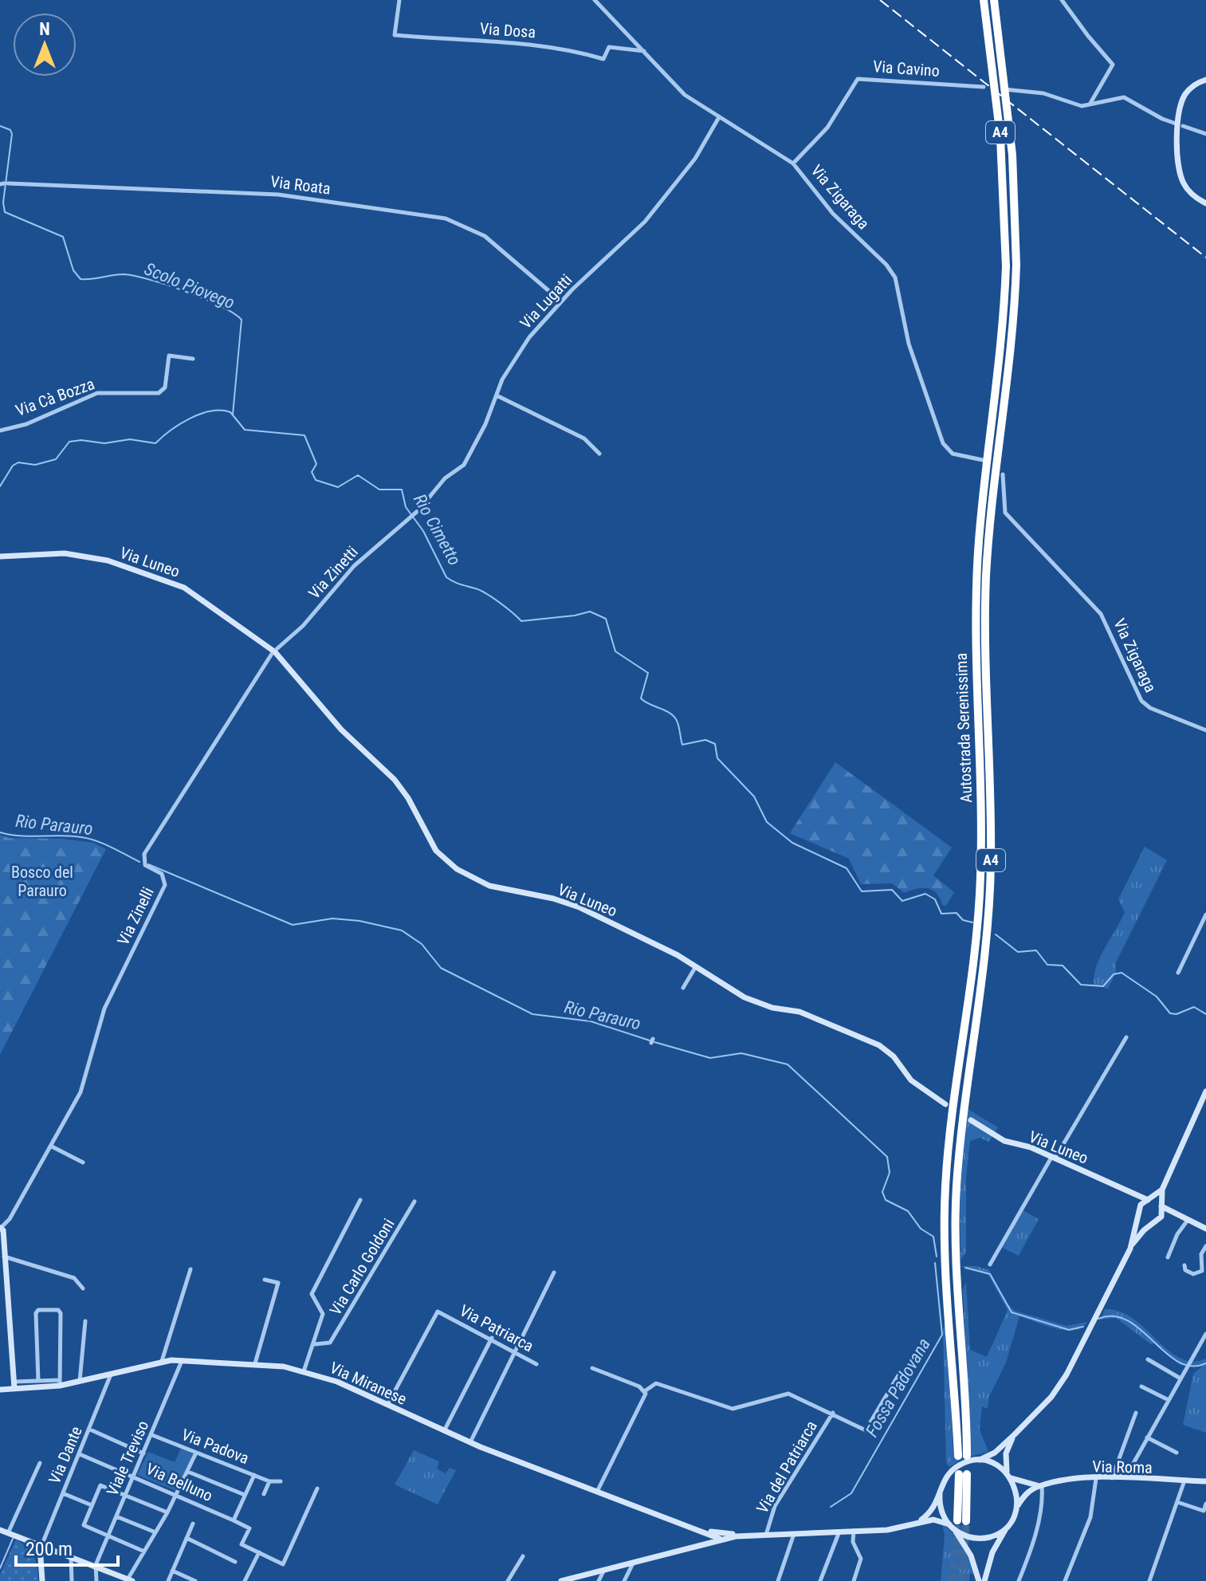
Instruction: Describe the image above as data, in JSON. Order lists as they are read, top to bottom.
{
  "streets": {
    "highway": ["A4", "Autostrada Serenissima"],
    "main road": [
      "Via Luneo",
      "Via Zinelli",
      "Via Miranese",
      "Via Roma"
    ],
    "street": [
      "Via Dosa",
      "Via Cavino",
      "Via Roata",
      "Via Zigaraga",
      "Via Lugatti",
      "Via Cà Bozza",
      "Via Zinetti",
      "Via Carlo Goldoni",
      "Via Patriarca",
      "Via Padova",
      "Via Dante",
      "Viale Treviso",
      "Via del Patriarca",
      "Via Belluno"
    ]
  },
  "crossings": [
    ["Via Dosa", "Via Zigaraga"],
    ["Via Cavino", "Via Zigaraga"],
    ["Via Roata", "Via Lugatti"],
    ["Via Zigaraga", "Via Lugatti"],
    ["Via Lugatti", "Via Zinetti"],
    ["Via Luneo", "Via Zinetti"],
    ["Via Luneo", "Via Zinelli"],
    ["Via Zinetti", "Via Zinelli"],
    ["Via Zinelli", "Via Miranese"],
    ["Via Carlo Goldoni", "Via Miranese"],
    ["Via Patriarca", "Via Miranese"],
    ["Via Miranese", "Via Dante"],
    ["Via Miranese", "Viale Treviso"],
    ["Via Miranese", "Via del Patriarca"],
    ["Via Padova", "Viale Treviso"],
    ["Via Dante", "Via Belluno"],
    ["Viale Treviso", "Via Belluno"]
  ],
  "water": [
    "Scolo Piovego",
    "Rio Cimetto",
    "Rio Parauro",
    "Fossa Padovana"
  ],
  "parks": ["Bosco del Parauro"],
  "scale_bar": "200 m",
  "north": "top"
}
